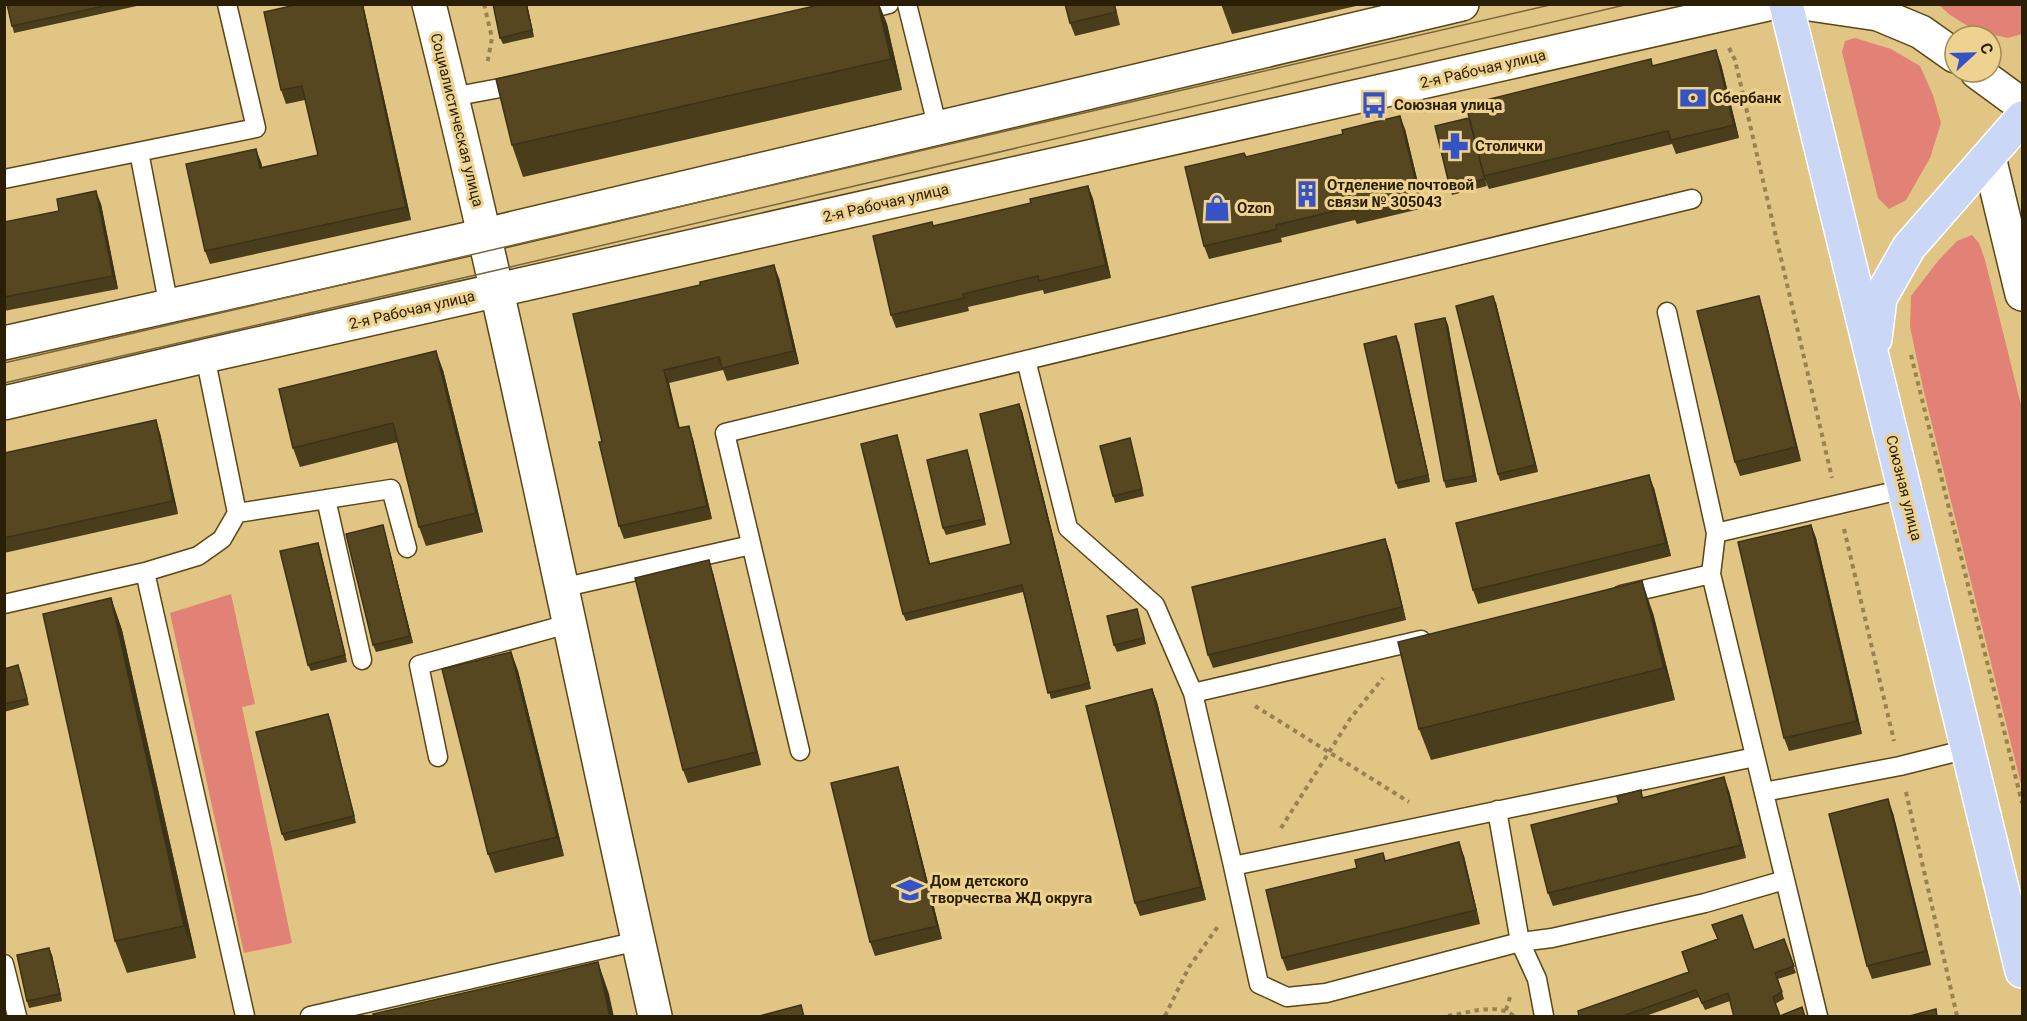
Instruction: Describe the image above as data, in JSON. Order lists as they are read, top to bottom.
{
  "streets": {
    "main road": ["2-я Рабочая улица", "Социалистическая улица", "Союзная улица"]
  },
  "crossings": [
    ["2-я Рабочая улица", "Социалистическая улица"]
  ],
  "places": {
    "bank": ["Сбербанк"],
    "bus stop": ["Союзная улица"],
    "pharmacy": ["Столички"],
    "building": ["Отделение почтовой связи № 305043"],
    "shop": ["Ozon"],
    "school or university": ["Дом детского творчества ЖД округа"]
  },
  "north": "right"
}
